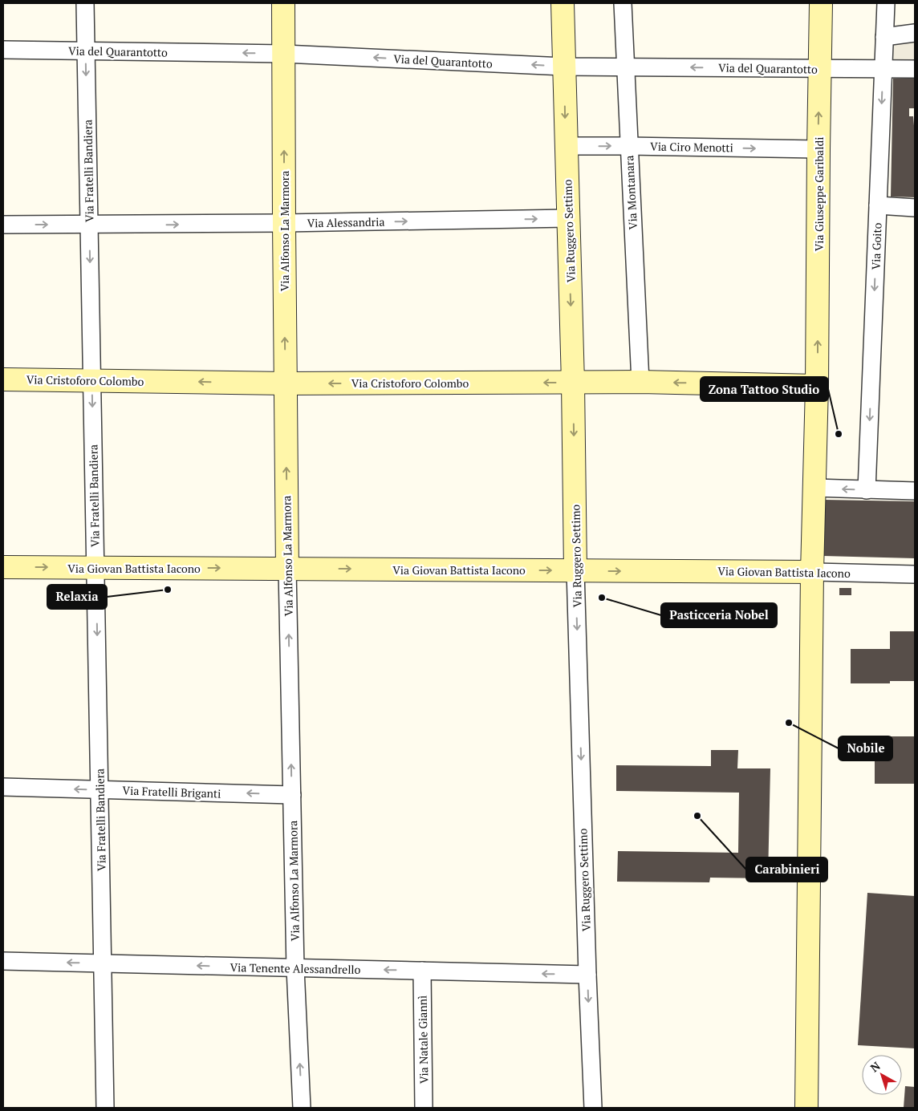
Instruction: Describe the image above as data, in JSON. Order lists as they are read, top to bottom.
{
  "streets": {
    "main road": [
      "Via Giuseppe Garibaldi",
      "Via Alfonso La Marmora",
      "Via Ruggero Settimo",
      "Via Cristoforo Colombo",
      "Via Giovan Battista Iacono"
    ],
    "street": [
      "Via del Quarantotto",
      "Via Ciro Menotti",
      "Via Fratelli Bandiera",
      "Via Montanara",
      "Via Alessandria",
      "Via Goito",
      "Via Fratelli Briganti",
      "Via Tenente Alessandrello",
      "Via Natale Giannì"
    ]
  },
  "crossings": [
    ["Via del Quarantotto", "Via Fratelli Bandiera"],
    ["Via del Quarantotto", "Via Montanara"],
    ["Via del Quarantotto", "Via Giuseppe Garibaldi"],
    ["Via del Quarantotto", "Via Alfonso La Marmora"],
    ["Via del Quarantotto", "Via Ruggero Settimo"],
    ["Via del Quarantotto", "Via Goito"],
    ["Via Ciro Menotti", "Via Montanara"],
    ["Via Ciro Menotti", "Via Giuseppe Garibaldi"],
    ["Via Ciro Menotti", "Via Ruggero Settimo"],
    ["Via Fratelli Bandiera", "Via Alessandria"],
    ["Via Fratelli Bandiera", "Via Cristoforo Colombo"],
    ["Via Fratelli Bandiera", "Via Giovan Battista Iacono"],
    ["Via Fratelli Bandiera", "Via Fratelli Briganti"],
    ["Via Fratelli Bandiera", "Via Tenente Alessandrello"],
    ["Via Montanara", "Via Cristoforo Colombo"],
    ["Via Giuseppe Garibaldi", "Via Cristoforo Colombo"],
    ["Via Giuseppe Garibaldi", "Via Giovan Battista Iacono"],
    ["Via Alessandria", "Via Alfonso La Marmora"],
    ["Via Alessandria", "Via Ruggero Settimo"],
    ["Via Alfonso La Marmora", "Via Cristoforo Colombo"],
    ["Via Alfonso La Marmora", "Via Giovan Battista Iacono"],
    ["Via Alfonso La Marmora", "Via Fratelli Briganti"],
    ["Via Alfonso La Marmora", "Via Tenente Alessandrello"],
    ["Via Ruggero Settimo", "Via Cristoforo Colombo"],
    ["Via Ruggero Settimo", "Via Giovan Battista Iacono"],
    ["Via Ruggero Settimo", "Via Tenente Alessandrello"],
    ["Via Tenente Alessandrello", "Via Natale Giannì"]
  ],
  "one_way": [
    "Via del Quarantotto",
    "Via Ciro Menotti",
    "Via Fratelli Bandiera",
    "Via Alessandria",
    "Via Alfonso La Marmora",
    "Via Ruggero Settimo",
    "Via Goito",
    "Via Cristoforo Colombo",
    "Via Giovan Battista Iacono",
    "Via Fratelli Briganti",
    "Via Tenente Alessandrello"
  ],
  "places": [
    "Zona Tattoo Studio",
    "Relaxia",
    "Pasticceria Nobel",
    "Nobile",
    "Carabinieri"
  ],
  "north": "top left"
}
